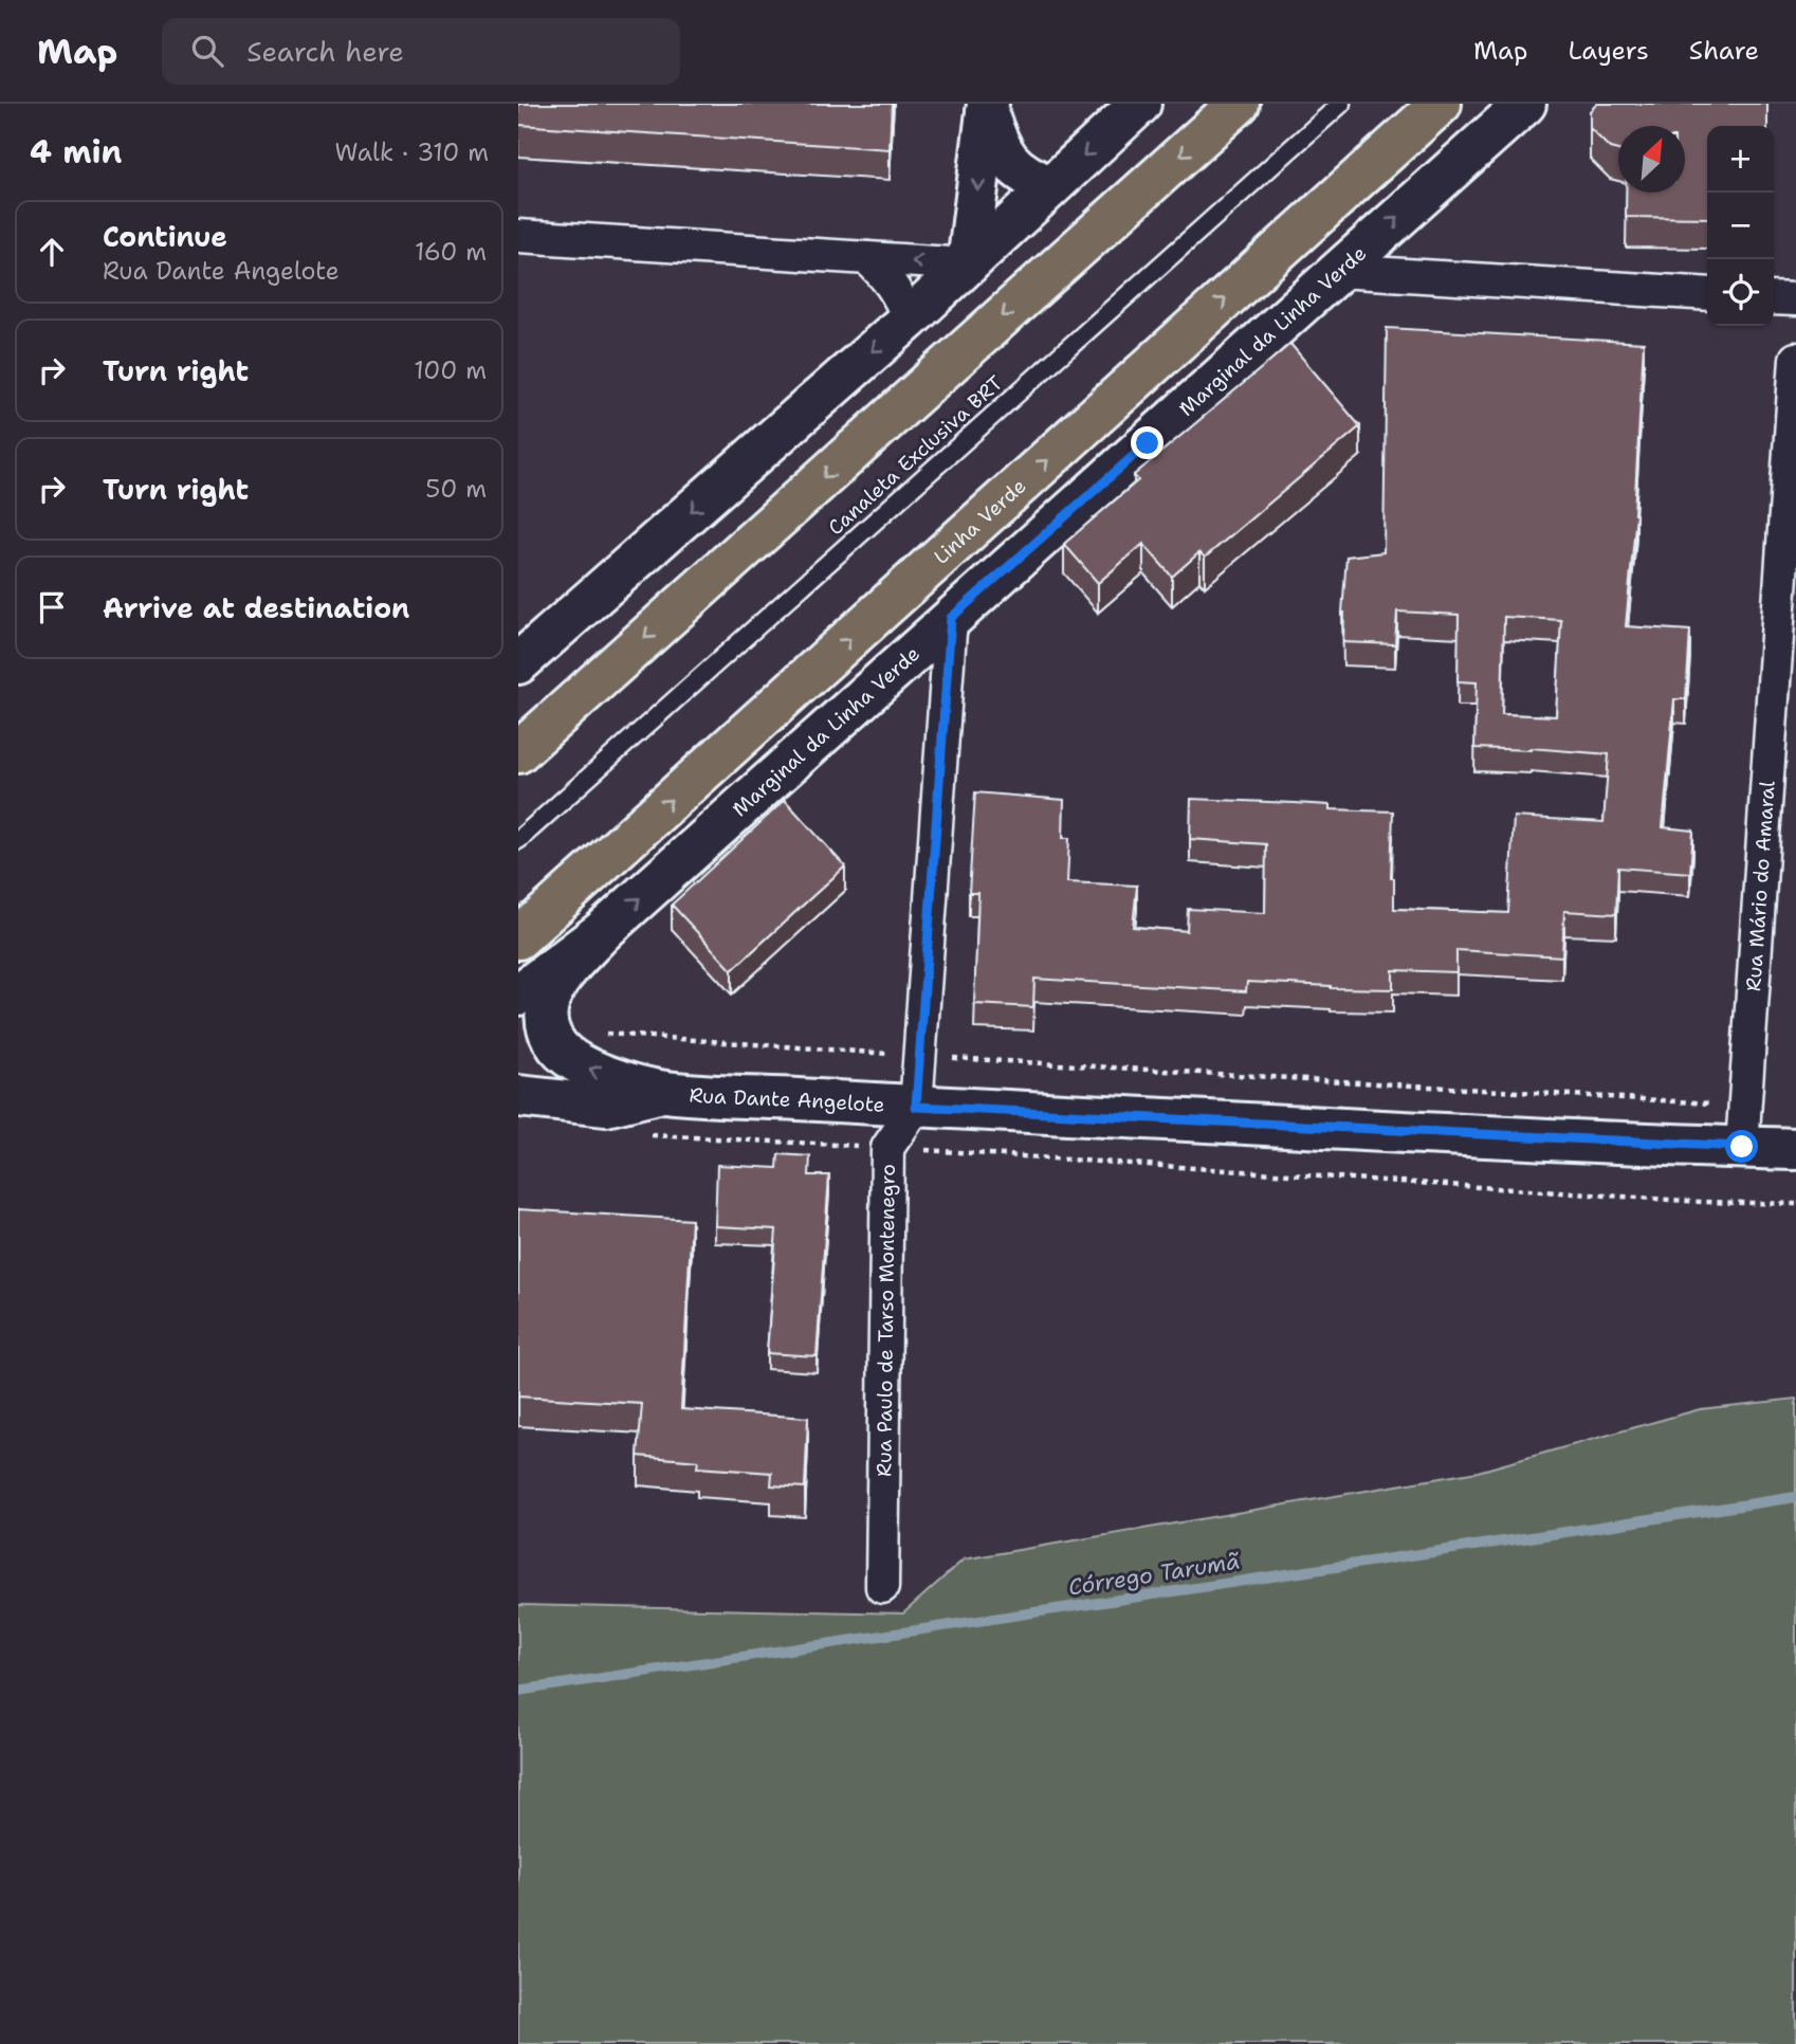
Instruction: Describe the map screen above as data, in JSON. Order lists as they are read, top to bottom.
{
  "streets": {
    "highway": ["Linha Verde"],
    "main road": ["Marginal da Linha Verde", "Rua Dante Angelote"],
    "street": ["Rua Mário do Amaral", "Rua Paulo de Tarso Montenegro"],
    "lane": ["Canaleta Exclusiva BRT"]
  },
  "crossings": [
    ["Marginal da Linha Verde", "Rua Dante Angelote"],
    ["Rua Mário do Amaral", "Rua Dante Angelote"],
    ["Rua Dante Angelote", "Rua Paulo de Tarso Montenegro"]
  ],
  "water": ["Córrego Tarumã"],
  "north": "top right",
  "page": {
    "header": "Map",
    "search": "Search here",
    "nav": ["Map", "Layers", "Share"],
    "heading": ["4 min", "Walk · 310 m"],
    "map_buttons": ["+", "−"],
    "list": [
      ["Continue", "Rua Dante Angelote", "160 m"],
      ["Turn right", "100 m"],
      ["Turn right", "50 m"],
      "Arrive at destination"
    ]
  }
}
